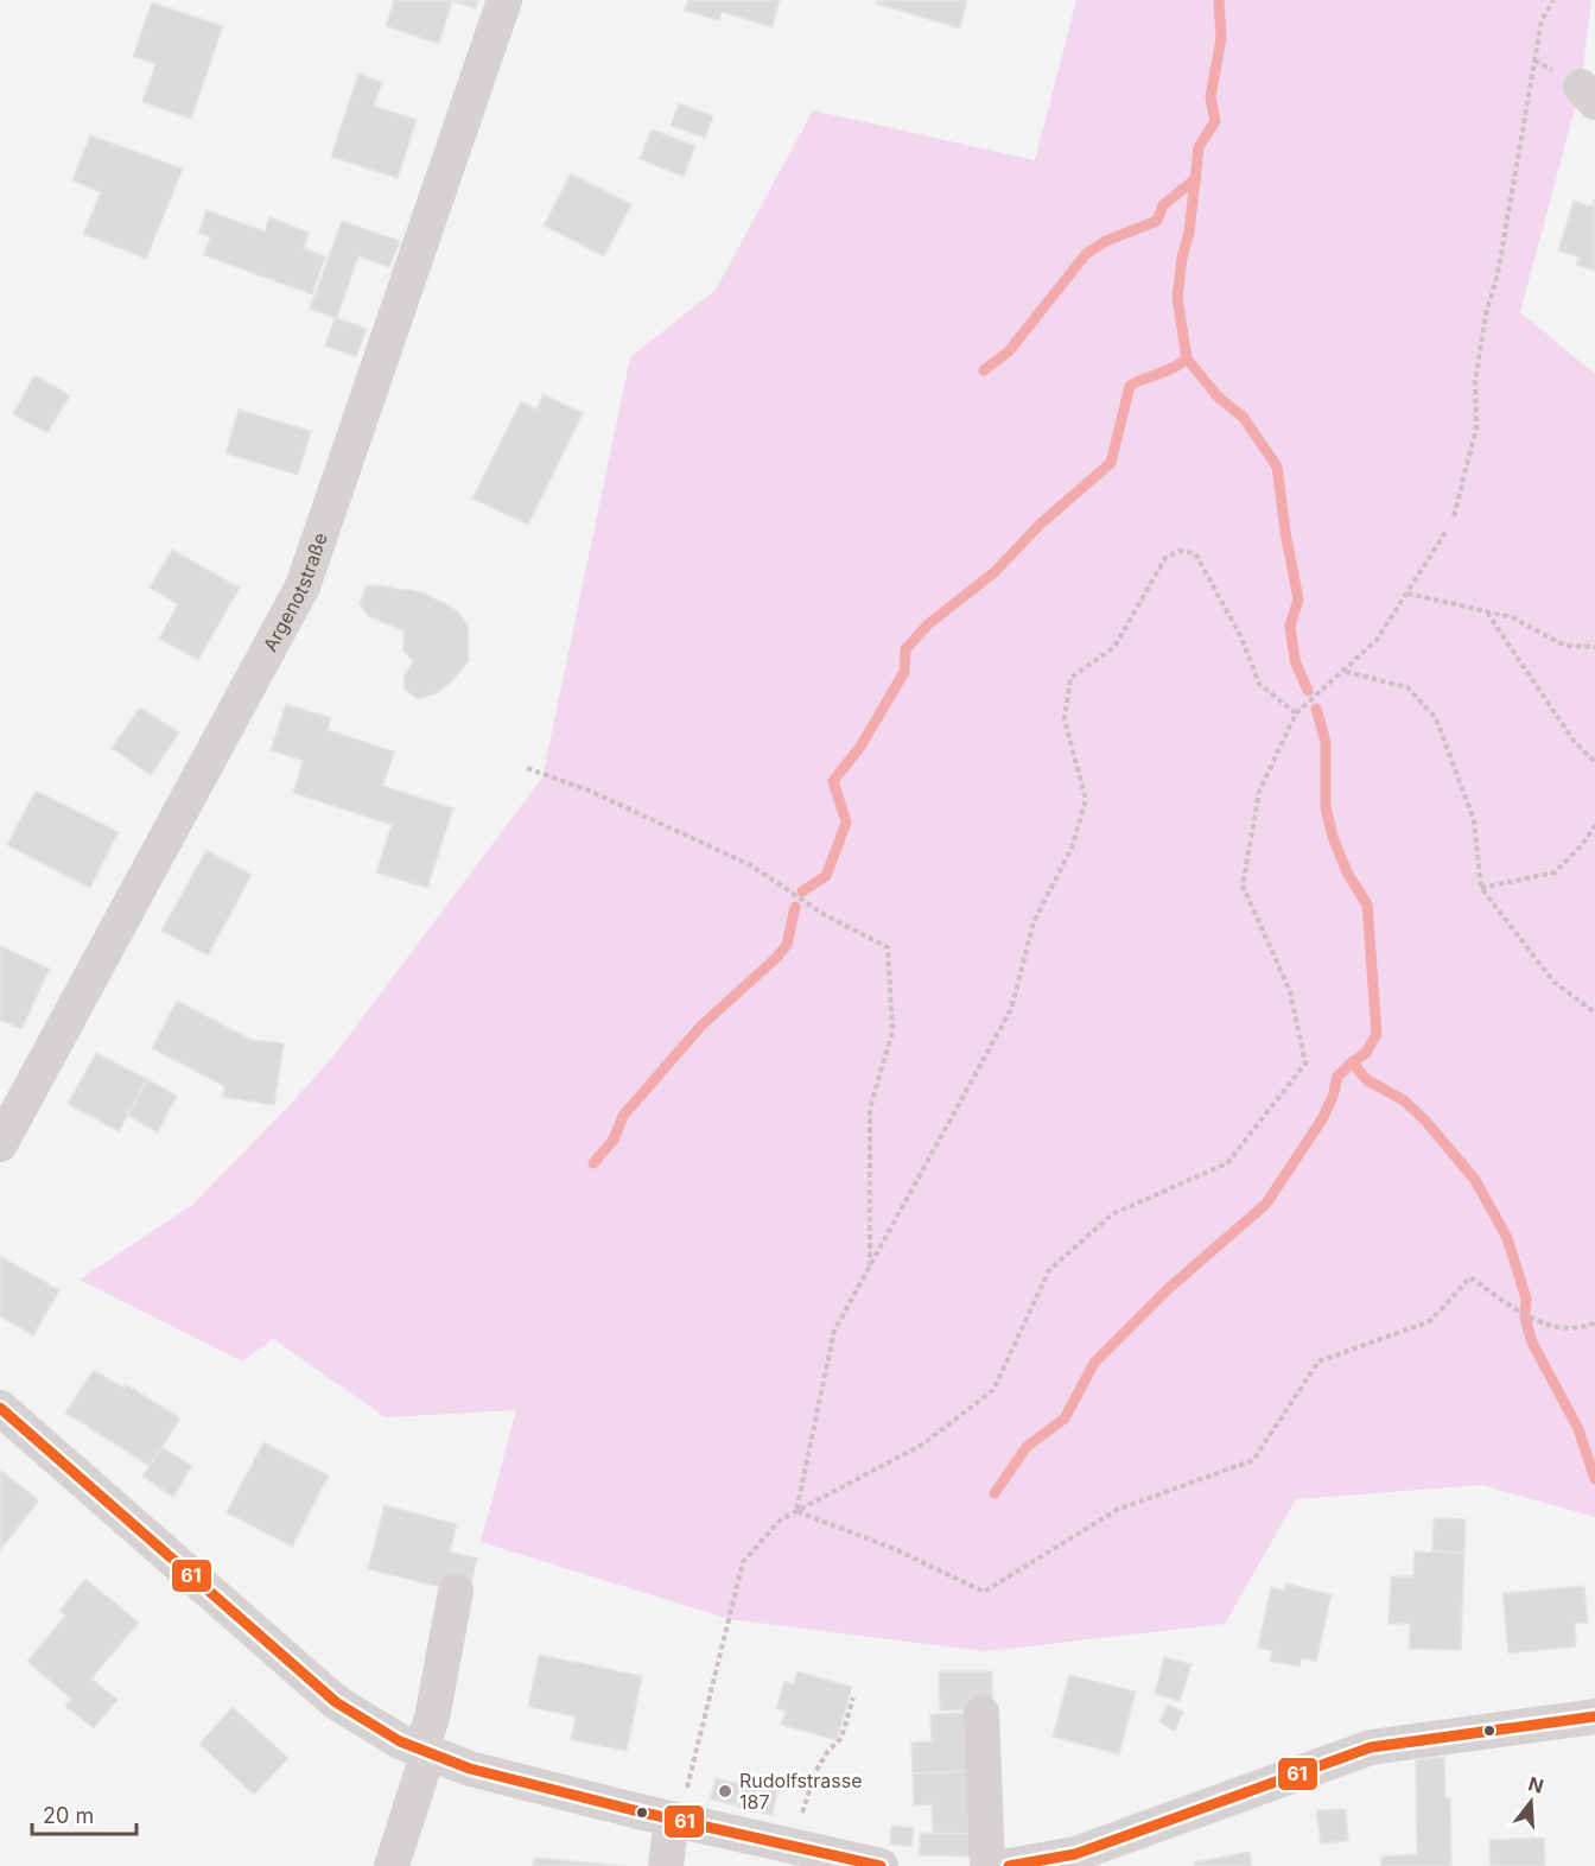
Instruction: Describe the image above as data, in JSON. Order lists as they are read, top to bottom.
{
  "streets": {
    "street": ["Argenotstraße"]
  },
  "places": ["Rudolfstrasse 187"],
  "lines": ["transit line 61"],
  "scale_bar": "20 m",
  "north": "top"
}
